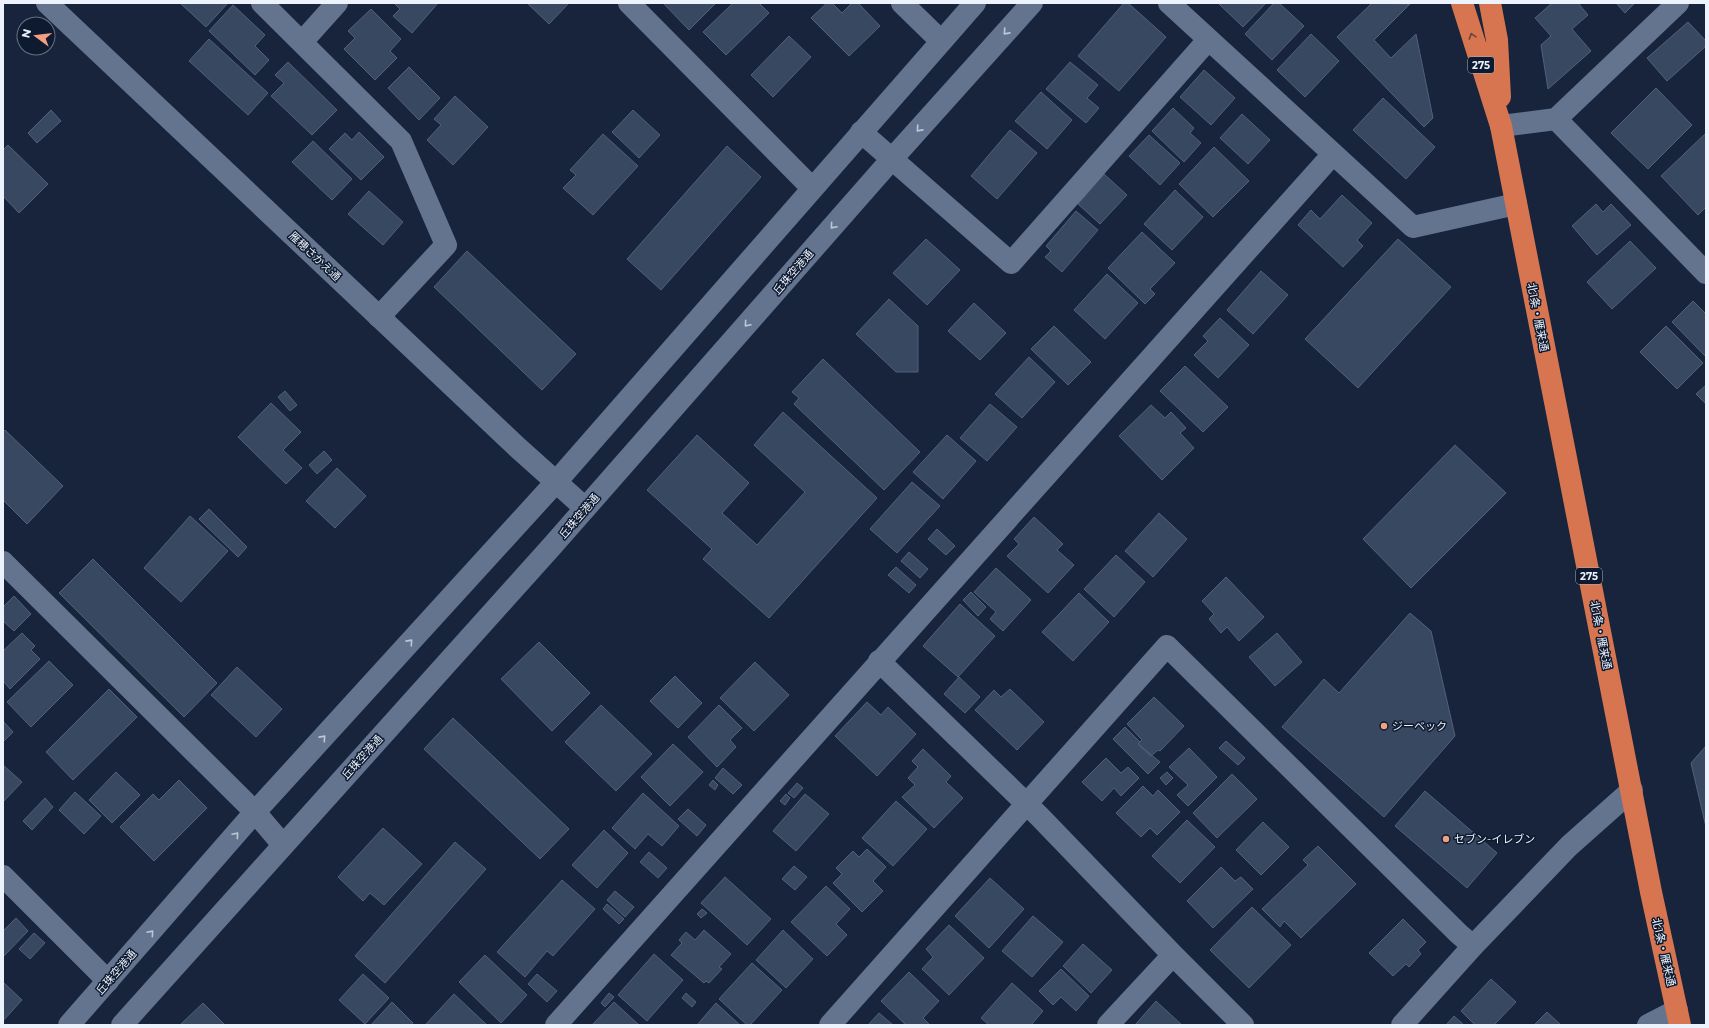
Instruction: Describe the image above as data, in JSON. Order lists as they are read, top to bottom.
{
  "streets": {
    "highway": ["275", "北1条・雁来通"],
    "street": ["雁穂さかえ通", "丘珠空港通"]
  },
  "crossings": [
    ["雁穂さかえ通", "丘珠空港通"]
  ],
  "places": ["ジーベック", "セブン-イレブン"],
  "north": "left"
}
